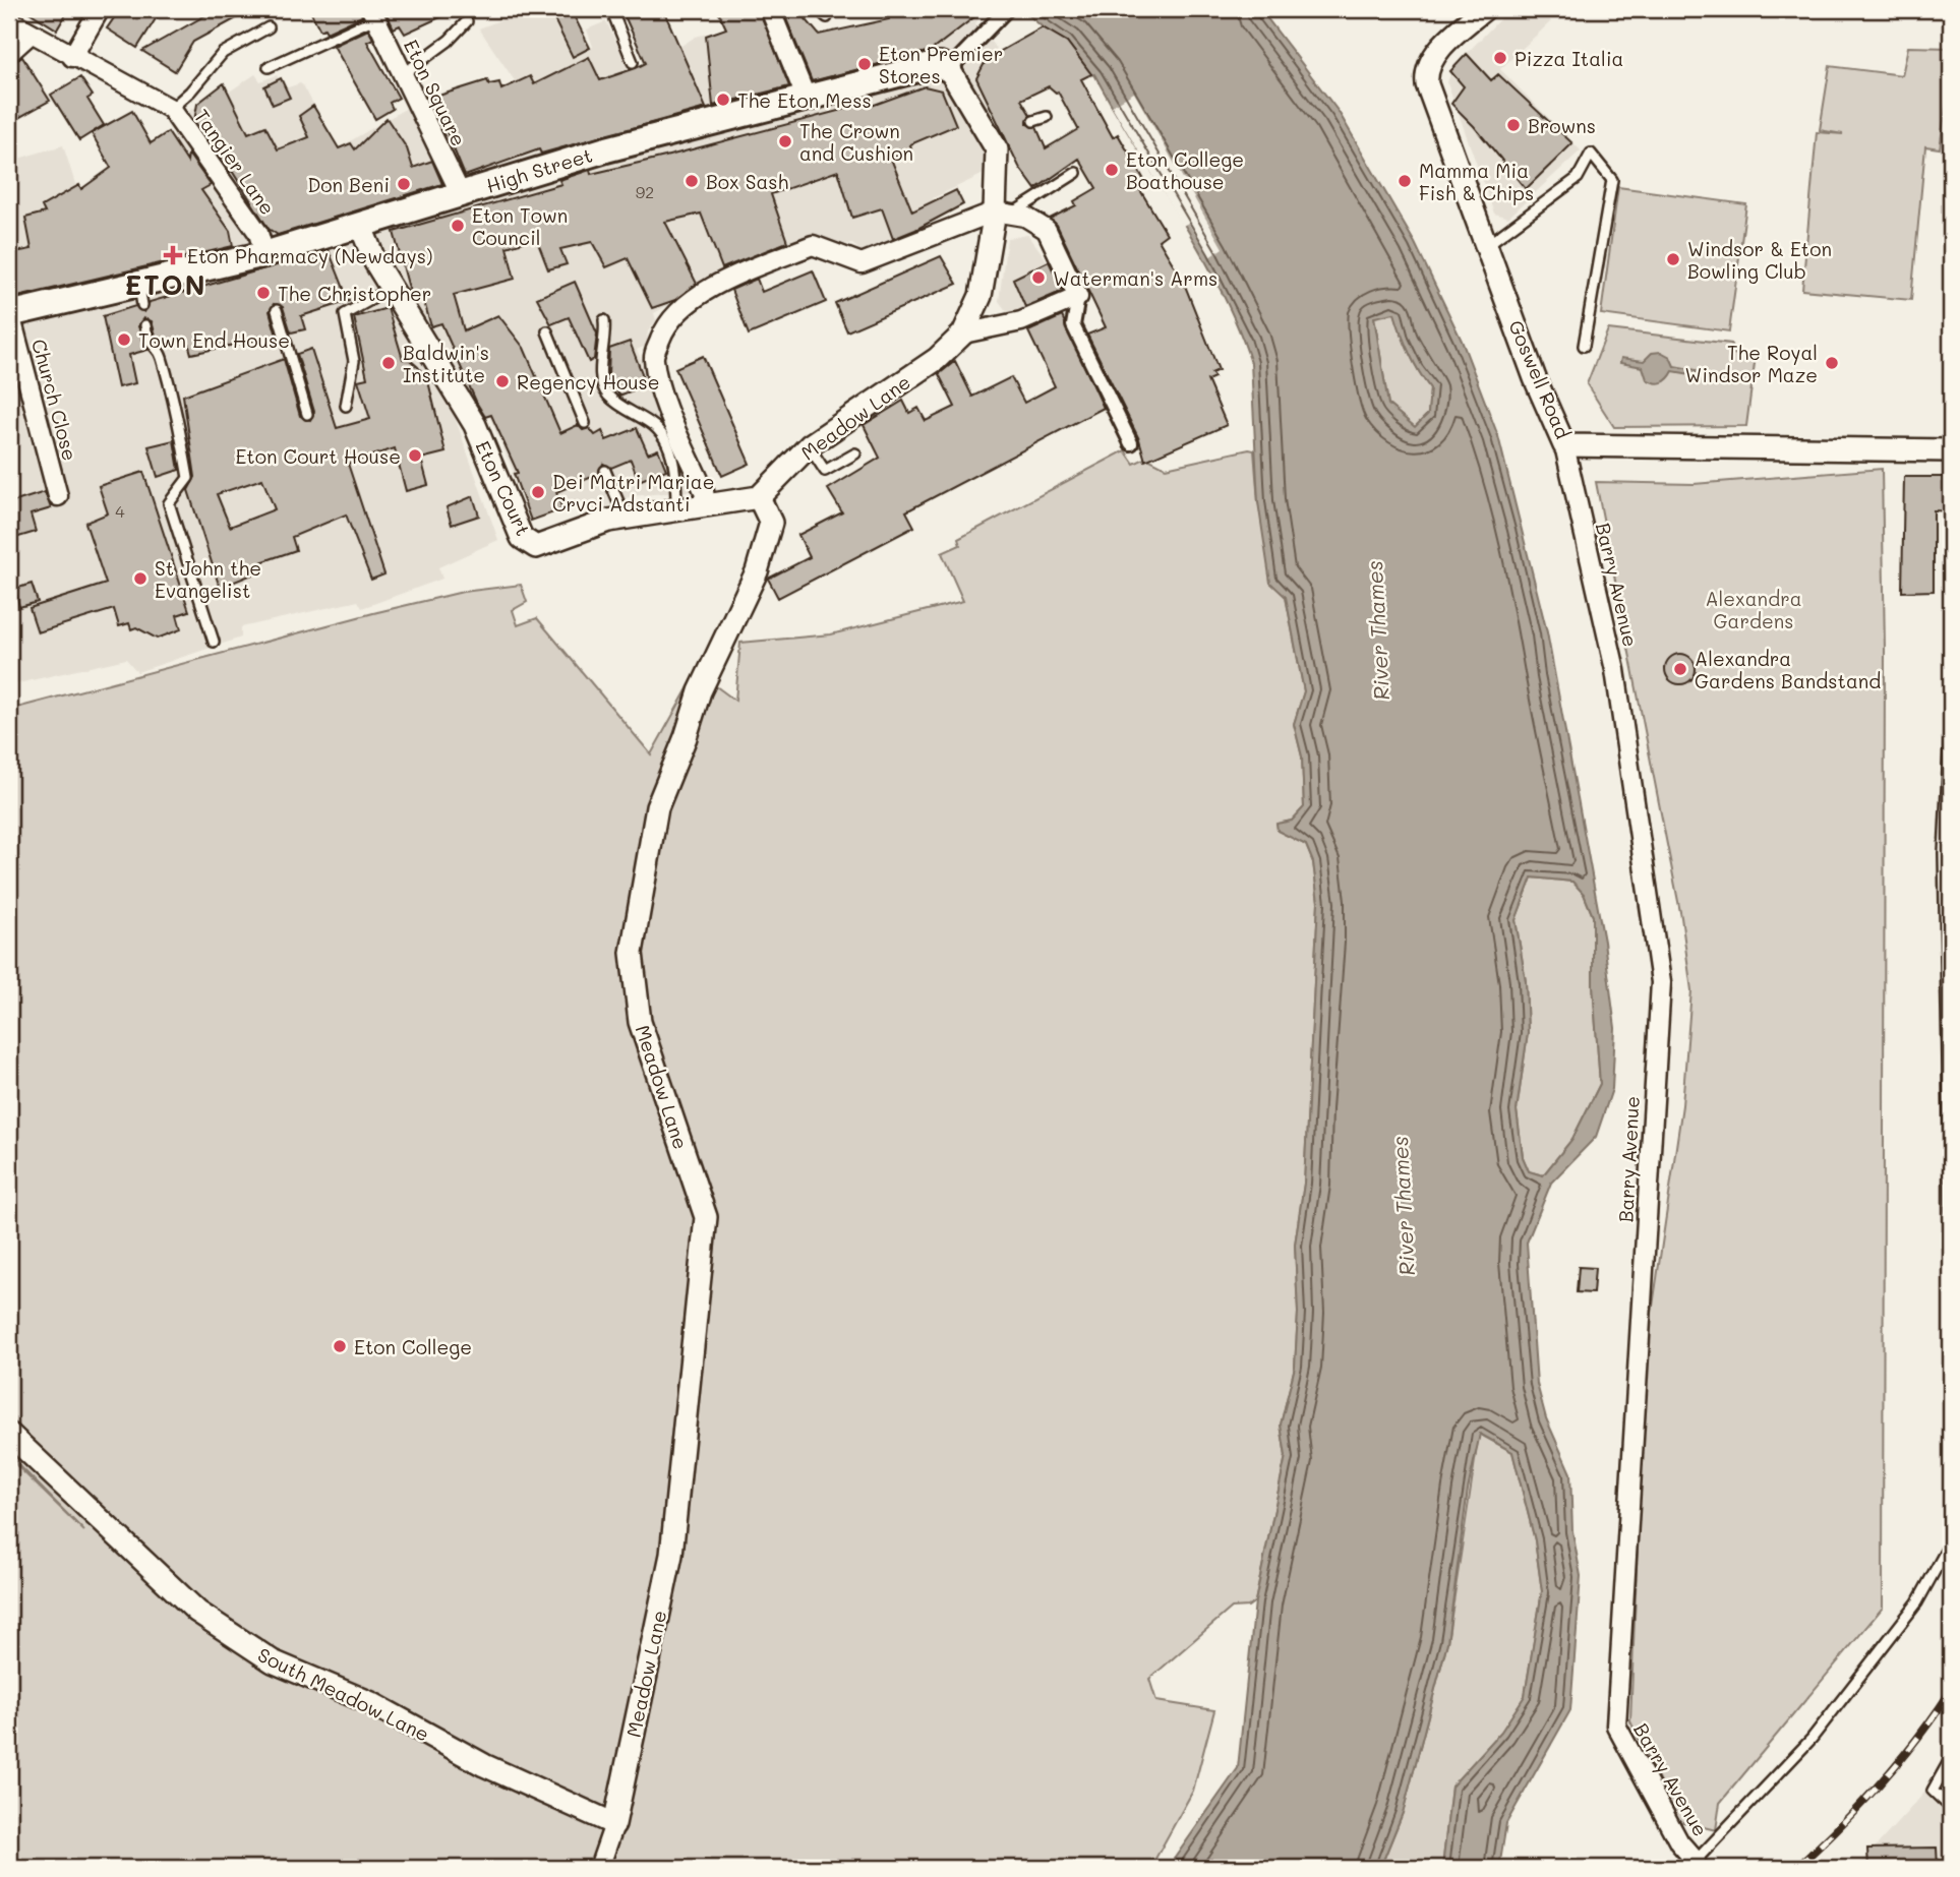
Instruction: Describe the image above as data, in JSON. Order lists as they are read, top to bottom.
{
  "streets": {
    "main road": ["High Street"],
    "street": [
      "Eton Square",
      "Tangier Lane",
      "Goswell Road",
      "Church Close",
      "Meadow Lane",
      "Eton Court",
      "Barry Avenue",
      "South Meadow Lane"
    ]
  },
  "crossings": [
    ["Eton Square", "High Street"],
    ["Tangier Lane", "High Street"],
    ["High Street", "Church Close"],
    ["High Street", "Meadow Lane"],
    ["High Street", "Eton Court"],
    ["Goswell Road", "Barry Avenue"],
    ["Meadow Lane", "Eton Court"],
    ["Meadow Lane", "South Meadow Lane"]
  ],
  "districts": ["ETON"],
  "water": ["River Thames"],
  "parks": ["Alexandra Gardens"],
  "places": {
    "other": [
      "Pizza Italia",
      "Eton Premier Stores",
      "The Eton Mess",
      "Browns",
      "The Crown and Cushion",
      "Eton College Boathouse",
      "Box Sash",
      "Mamma Mia Fish & Chips",
      "Don Beni",
      "Eton Town Council",
      "Windsor & Eton Bowling Club",
      "Waterman's Arms",
      "The Christopher",
      "Town End House",
      "Baldwin's Institute",
      "The Royal Windsor Maze",
      "Regency House",
      "Eton Court House",
      "Dei Matri Mariae Crvci Adstanti",
      "St John the Evangelist",
      "Alexandra Gardens Bandstand",
      "Eton College"
    ],
    "health": ["Eton Pharmacy (Newdays)"]
  },
  "house_numbers": ["92", "4"]
}
